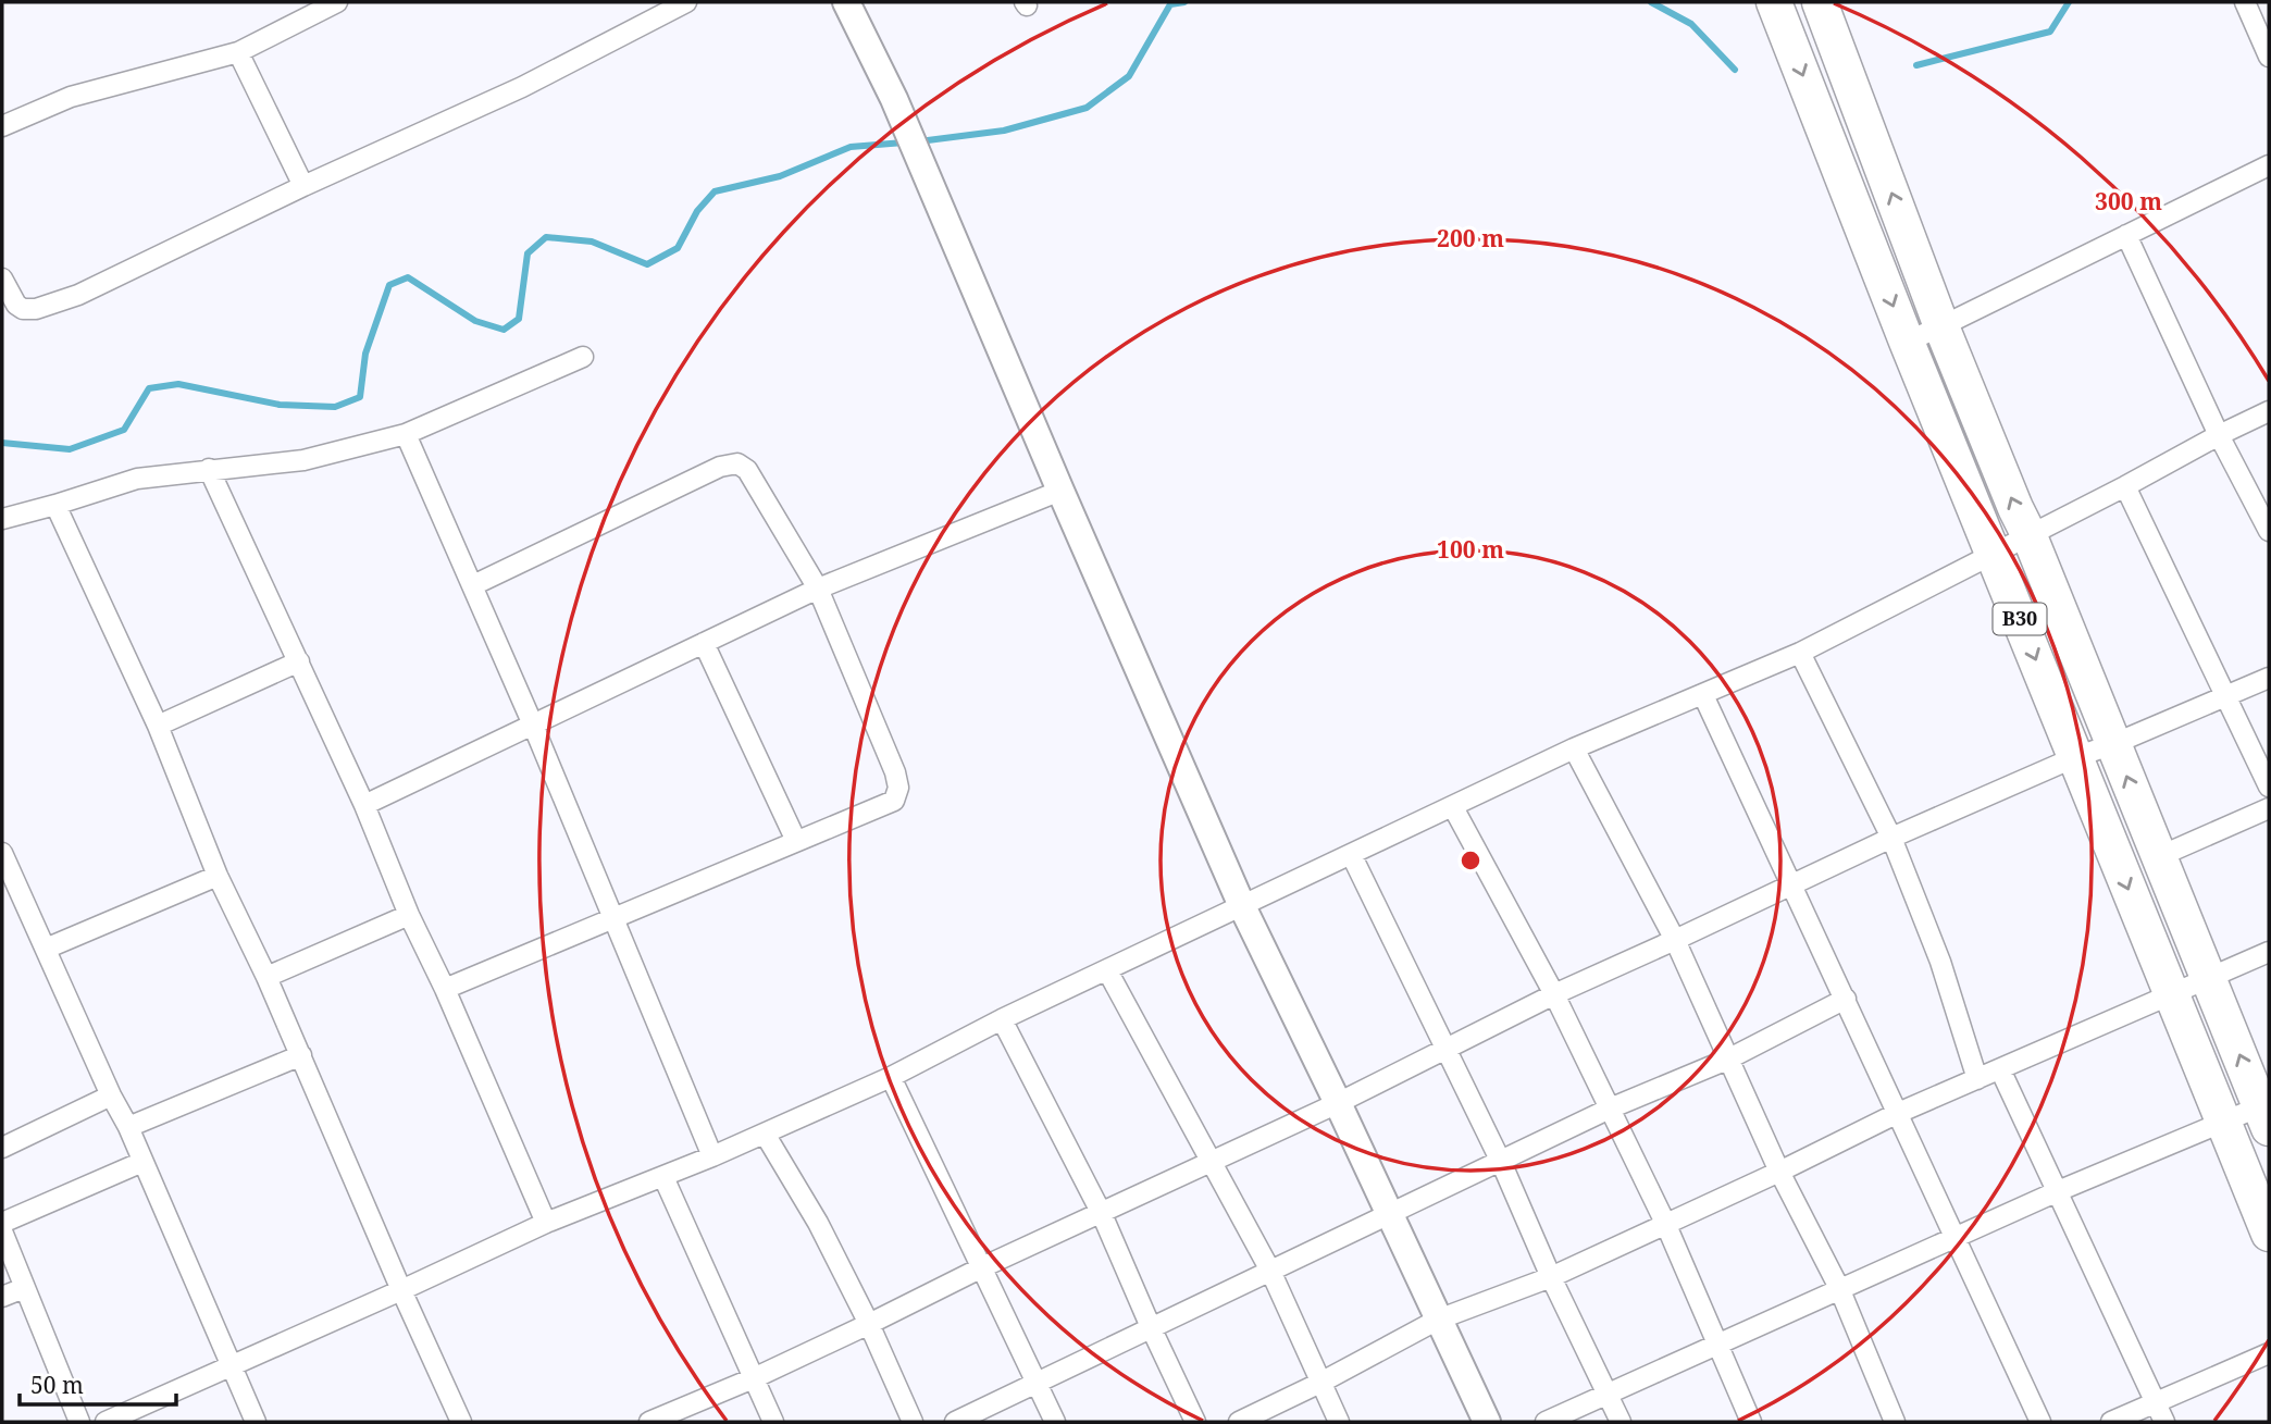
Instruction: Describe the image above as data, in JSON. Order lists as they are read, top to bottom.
{
  "streets": {
    "highway": ["B30"]
  },
  "scale_bar": "50 m",
  "rings": ["300 m", "200 m", "100 m"]
}
